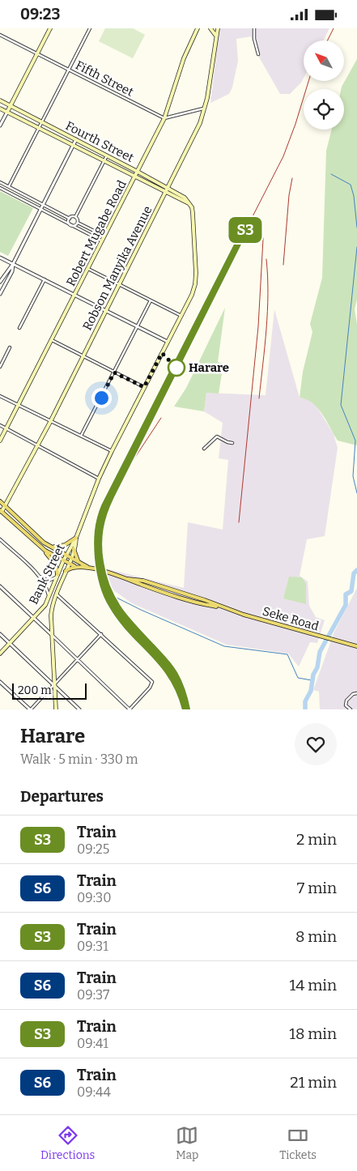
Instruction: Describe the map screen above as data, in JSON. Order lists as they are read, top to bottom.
{
  "streets": {
    "main road": [
      "Fourth Street",
      "Robert Mugabe Road",
      "Robson Manyika Avenue",
      "Bank Street",
      "Seke Road"
    ],
    "street": ["Fifth Street"]
  },
  "crossings": [
    ["Fifth Street", "Robert Mugabe Road"],
    ["Fourth Street", "Robert Mugabe Road"],
    ["Fourth Street", "Robson Manyika Avenue"]
  ],
  "places": ["Harare"],
  "scale_bar": "200 m",
  "north": "top left",
  "page": {
    "status": "09:23",
    "on_map": "S3",
    "scale": "200 m",
    "heading": [
      ["Harare", "Walk · 5 min · 330 m"],
      "Departures"
    ],
    "list": [
      {
        "mark": "S3",
        "name": "Train",
        "note": "09:25",
        "value": "2 min"
      },
      {
        "mark": "S6",
        "name": "Train",
        "note": "09:30",
        "value": "7 min"
      },
      {
        "mark": "S3",
        "name": "Train",
        "note": "09:31",
        "value": "8 min"
      },
      {
        "mark": "S6",
        "name": "Train",
        "note": "09:37",
        "value": "14 min"
      },
      {
        "mark": "S3",
        "name": "Train",
        "note": "09:41",
        "value": "18 min"
      },
      {
        "mark": "S6",
        "name": "Train",
        "note": "09:44",
        "value": "21 min"
      }
    ],
    "tabs": ["Directions", "Map", "Tickets"]
  }
}
